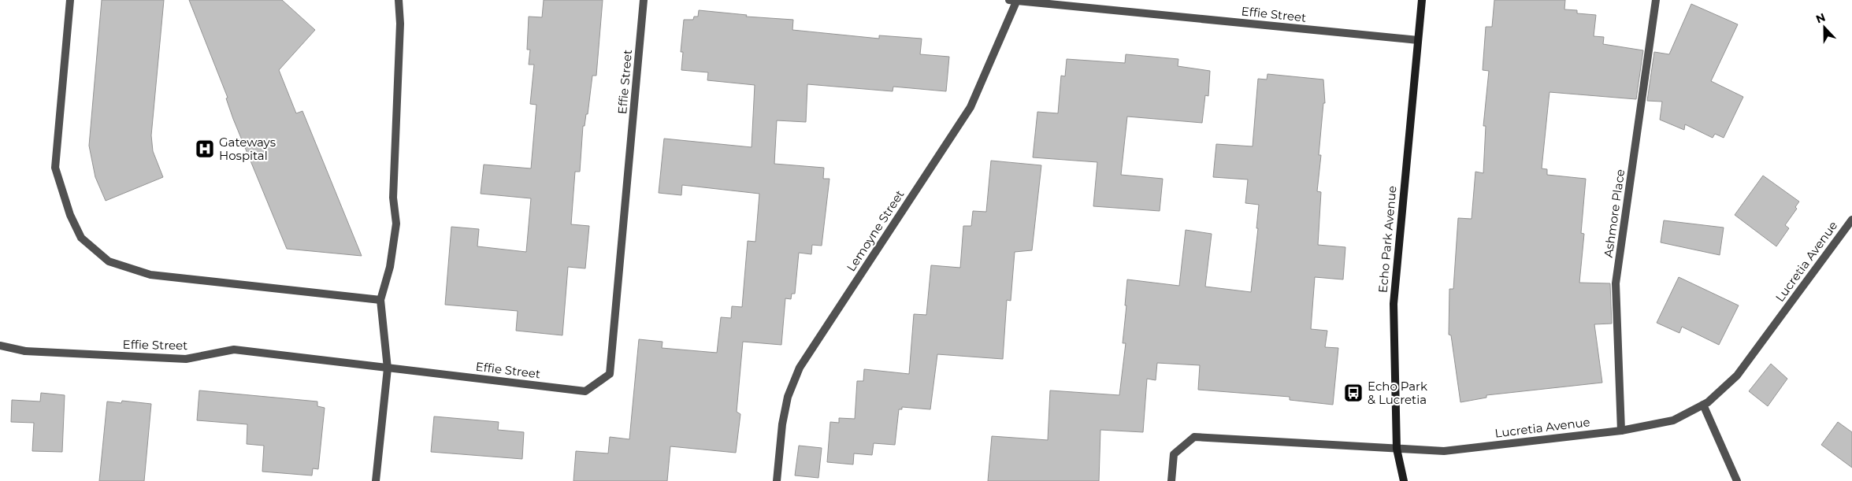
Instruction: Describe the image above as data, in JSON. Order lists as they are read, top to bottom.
{
  "streets": {
    "street": [
      "Effie Street",
      "Ashmore Place",
      "Lemoyne Street",
      "Echo Park Avenue",
      "Lucretia Avenue"
    ]
  },
  "crossings": [
    ["Effie Street", "Lemoyne Street"],
    ["Effie Street", "Echo Park Avenue"],
    ["Ashmore Place", "Lucretia Avenue"],
    ["Echo Park Avenue", "Lucretia Avenue"]
  ],
  "places": {
    "hospital": ["Gateways Hospital"],
    "bus stop": ["Echo Park & Lucretia"]
  },
  "north": "top"
}
